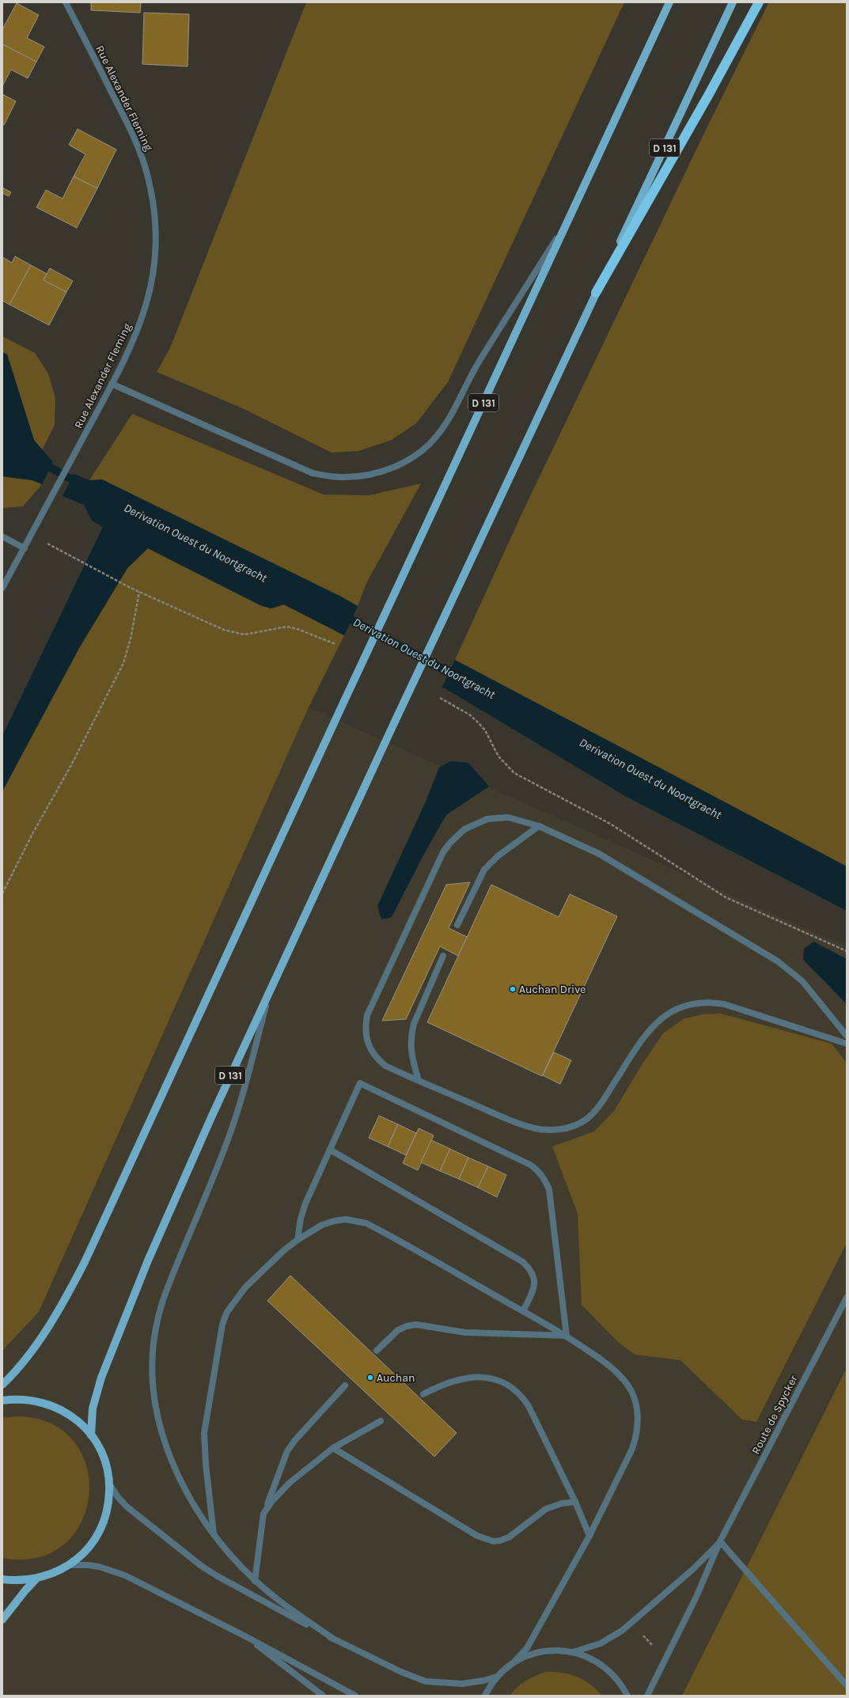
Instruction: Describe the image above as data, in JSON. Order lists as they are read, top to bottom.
{
  "streets": {
    "main road": ["D 131"],
    "street": ["Rue Alexander Fleming", "Route de Spycker"]
  },
  "water": ["Derivation Ouest du Noortgracht"],
  "places": ["Auchan Drive", "Auchan"]
}
